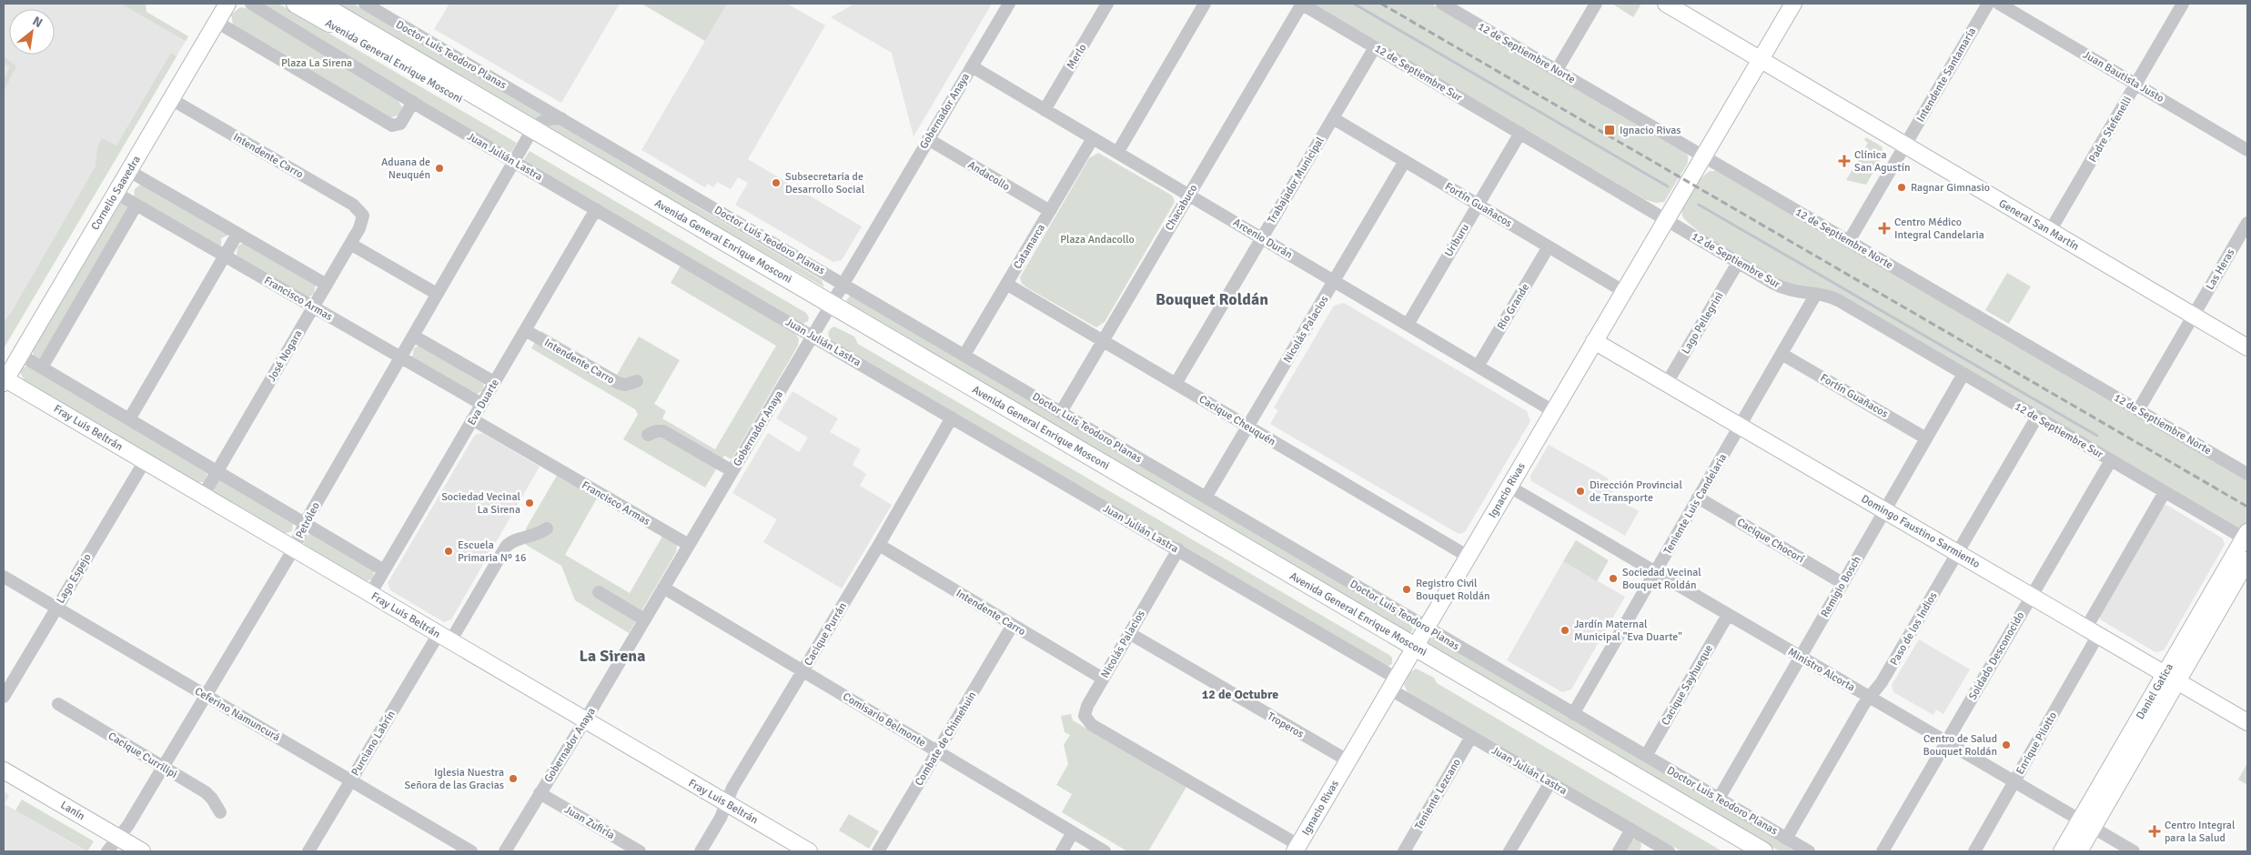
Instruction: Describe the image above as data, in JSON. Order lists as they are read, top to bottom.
{
  "streets": {
    "highway": ["Avenida General Enrique Mosconi"],
    "main road": [
      "Cornelio Saavedra",
      "General San Martín",
      "Fray Luis Beltrán",
      "Ignacio Rivas",
      "Domingo Faustino Sarmiento",
      "Daniel Gatica",
      "Lanín"
    ],
    "street": [
      "12 de Septiembre Norte",
      "Doctor Luis Teodoro Planas",
      "Merlo",
      "12 de Septiembre Sur",
      "Intendente Santamaría",
      "Juan Bautista Justo",
      "Gobernador Anaya",
      "Padre Stefenelli",
      "Intendente Carro",
      "Juan Julián Lastra",
      "Andacollo",
      "Trabajador Municipal",
      "Fortín Guañacos",
      "Chacabuco",
      "Arcenio Durán",
      "Uriburu",
      "Catamarca",
      "Las Heras",
      "Francisco Armas",
      "Río Grande",
      "Lago Pellegrini",
      "Nicolás Palacios",
      "José Nogara",
      "Eva Duarte",
      "Cacique Cheuquén",
      "Teniente Luis Candelaria",
      "Petróleo",
      "Cacique Chocorí",
      "Lago Espejo",
      "Remigio Bosch",
      "Paso de los Indios",
      "Cacique Purrán",
      "Soldado Desconocido",
      "Ministro Alcorta",
      "Cacique Sayhueque",
      "Ceferino Namuncurá",
      "Comisario Belmonte",
      "Troperos",
      "Combate de Chimehuin",
      "Purciano Labrín",
      "Enrique Pilotto",
      "Cacique Currilipi",
      "Teniente Lezcano",
      "Juan Zufiría"
    ]
  },
  "crossings": [
    ["12 de Septiembre Norte", "Ignacio Rivas"],
    ["Doctor Luis Teodoro Planas", "Gobernador Anaya"],
    ["Doctor Luis Teodoro Planas", "Chacabuco"],
    ["Doctor Luis Teodoro Planas", "Catamarca"],
    ["Doctor Luis Teodoro Planas", "Nicolás Palacios"],
    ["Doctor Luis Teodoro Planas", "Ignacio Rivas"],
    ["Doctor Luis Teodoro Planas", "Teniente Luis Candelaria"],
    ["Doctor Luis Teodoro Planas", "Remigio Bosch"],
    ["Doctor Luis Teodoro Planas", "Paso de los Indios"],
    ["Doctor Luis Teodoro Planas", "Cacique Sayhueque"],
    ["Merlo", "Arcenio Durán"],
    ["Avenida General Enrique Mosconi", "Gobernador Anaya"],
    ["Avenida General Enrique Mosconi", "Ignacio Rivas"],
    ["Avenida General Enrique Mosconi", "Petróleo"],
    ["12 de Septiembre Sur", "Trabajador Municipal"],
    ["12 de Septiembre Sur", "Chacabuco"],
    ["12 de Septiembre Sur", "Uriburu"],
    ["12 de Septiembre Sur", "Lago Pellegrini"],
    ["12 de Septiembre Sur", "Ignacio Rivas"],
    ["12 de Septiembre Sur", "Teniente Luis Candelaria"],
    ["12 de Septiembre Sur", "Remigio Bosch"],
    ["12 de Septiembre Sur", "Paso de los Indios"],
    ["12 de Septiembre Sur", "Soldado Desconocido"],
    ["12 de Septiembre Sur", "Daniel Gatica"],
    ["12 de Septiembre Sur", "Enrique Pilotto"],
    ["Intendente Santamaría", "General San Martín"],
    ["Juan Bautista Justo", "Padre Stefenelli"],
    ["Gobernador Anaya", "Juan Julián Lastra"],
    ["Gobernador Anaya", "Andacollo"],
    ["Gobernador Anaya", "Arcenio Durán"],
    ["Gobernador Anaya", "Francisco Armas"],
    ["Gobernador Anaya", "Fray Luis Beltrán"],
    ["Gobernador Anaya", "Comisario Belmonte"],
    ["Gobernador Anaya", "Juan Zufiría"],
    ["Padre Stefenelli", "General San Martín"],
    ["Intendente Carro", "Cornelio Saavedra"],
    ["Intendente Carro", "Nicolás Palacios"],
    ["Intendente Carro", "José Nogara"],
    ["Intendente Carro", "Eva Duarte"],
    ["Intendente Carro", "Cacique Purrán"],
    ["Intendente Carro", "Combate de Chimehuin"],
    ["Juan Julián Lastra", "Nicolás Palacios"],
    ["Juan Julián Lastra", "Eva Duarte"],
    ["Juan Julián Lastra", "Ignacio Rivas"],
    ["Juan Julián Lastra", "Petróleo"],
    ["Juan Julián Lastra", "Cacique Purrán"],
    ["Juan Julián Lastra", "Teniente Lezcano"],
    ["Andacollo", "Catamarca"],
    ["Trabajador Municipal", "Fortín Guañacos"],
    ["Trabajador Municipal", "Arcenio Durán"],
    ["Trabajador Municipal", "Cacique Cheuquén"],
    ["Cornelio Saavedra", "Francisco Armas"],
    ["Cornelio Saavedra", "Fray Luis Beltrán"],
    ["Fortín Guañacos", "Uriburu"],
    ["Fortín Guañacos", "Río Grande"],
    ["Fortín Guañacos", "Nicolás Palacios"],
    ["Fortín Guañacos", "Ignacio Rivas"],
    ["Fortín Guañacos", "Teniente Luis Candelaria"],
    ["Fortín Guañacos", "Remigio Bosch"],
    ["Chacabuco", "Arcenio Durán"],
    ["Chacabuco", "Cacique Cheuquén"],
    ["General San Martín", "Las Heras"],
    ["General San Martín", "Ignacio Rivas"],
    ["Arcenio Durán", "Uriburu"],
    ["Arcenio Durán", "Catamarca"],
    ["Arcenio Durán", "Río Grande"],
    ["Arcenio Durán", "Nicolás Palacios"],
    ["Arcenio Durán", "Ignacio Rivas"],
    ["Catamarca", "Cacique Cheuquén"],
    ["Francisco Armas", "José Nogara"],
    ["Francisco Armas", "Eva Duarte"],
    ["Francisco Armas", "Petróleo"],
    ["Lago Pellegrini", "Domingo Faustino Sarmiento"],
    ["Nicolás Palacios", "Cacique Cheuquén"],
    ["Nicolás Palacios", "Ignacio Rivas"],
    ["Nicolás Palacios", "Troperos"],
    ["José Nogara", "Fray Luis Beltrán"],
    ["Eva Duarte", "Fray Luis Beltrán"],
    ["Cacique Cheuquén", "Ignacio Rivas"],
    ["Fray Luis Beltrán", "Petróleo"],
    ["Fray Luis Beltrán", "Lago Espejo"],
    ["Fray Luis Beltrán", "Cacique Purrán"],
    ["Fray Luis Beltrán", "Purciano Labrín"],
    ["Ignacio Rivas", "Domingo Faustino Sarmiento"],
    ["Ignacio Rivas", "Ministro Alcorta"],
    ["Ignacio Rivas", "Troperos"],
    ["Teniente Luis Candelaria", "Domingo Faustino Sarmiento"],
    ["Teniente Luis Candelaria", "Cacique Chocorí"],
    ["Teniente Luis Candelaria", "Ministro Alcorta"],
    ["Petróleo", "Ceferino Namuncurá"],
    ["Petróleo", "Cacique Currilipi"],
    ["Petróleo", "Lanín"],
    ["Domingo Faustino Sarmiento", "Remigio Bosch"],
    ["Domingo Faustino Sarmiento", "Paso de los Indios"],
    ["Domingo Faustino Sarmiento", "Soldado Desconocido"],
    ["Domingo Faustino Sarmiento", "Daniel Gatica"],
    ["Domingo Faustino Sarmiento", "Enrique Pilotto"],
    ["Cacique Chocorí", "Remigio Bosch"],
    ["Lago Espejo", "Ceferino Namuncurá"],
    ["Remigio Bosch", "Ministro Alcorta"],
    ["Paso de los Indios", "Ministro Alcorta"],
    ["Cacique Purrán", "Comisario Belmonte"],
    ["Soldado Desconocido", "Ministro Alcorta"],
    ["Ministro Alcorta", "Cacique Sayhueque"],
    ["Ministro Alcorta", "Daniel Gatica"],
    ["Ministro Alcorta", "Enrique Pilotto"],
    ["Ceferino Namuncurá", "Purciano Labrín"],
    ["Comisario Belmonte", "Combate de Chimehuin"]
  ],
  "districts": ["Bouquet Roldán", "La Sirena", "12 de Octubre"],
  "parks": ["Plaza La Sirena", "Plaza Andacollo"],
  "places": {
    "transit": ["Ignacio Rivas"],
    "health": ["Clínica San Agustín", "Centro Médico Integral Candelaria", "Centro Integral para la Salud"],
    "other": [
      "Aduana de Neuquén",
      "Subsecretaría de Desarrollo Social",
      "Ragnar Gimnasio",
      "Dirección Provincial de Transporte",
      "Sociedad Vecinal La Sirena",
      "Escuela Primaria Nº 16",
      "Sociedad Vecinal Bouquet Roldán",
      "Registro Civil Bouquet Roldán",
      "Jardín Maternal Municipal \"Eva Duarte\"",
      "Centro de Salud Bouquet Roldán",
      "Iglesia Nuestra Señora de las Gracias"
    ]
  },
  "north": "top right"
}
